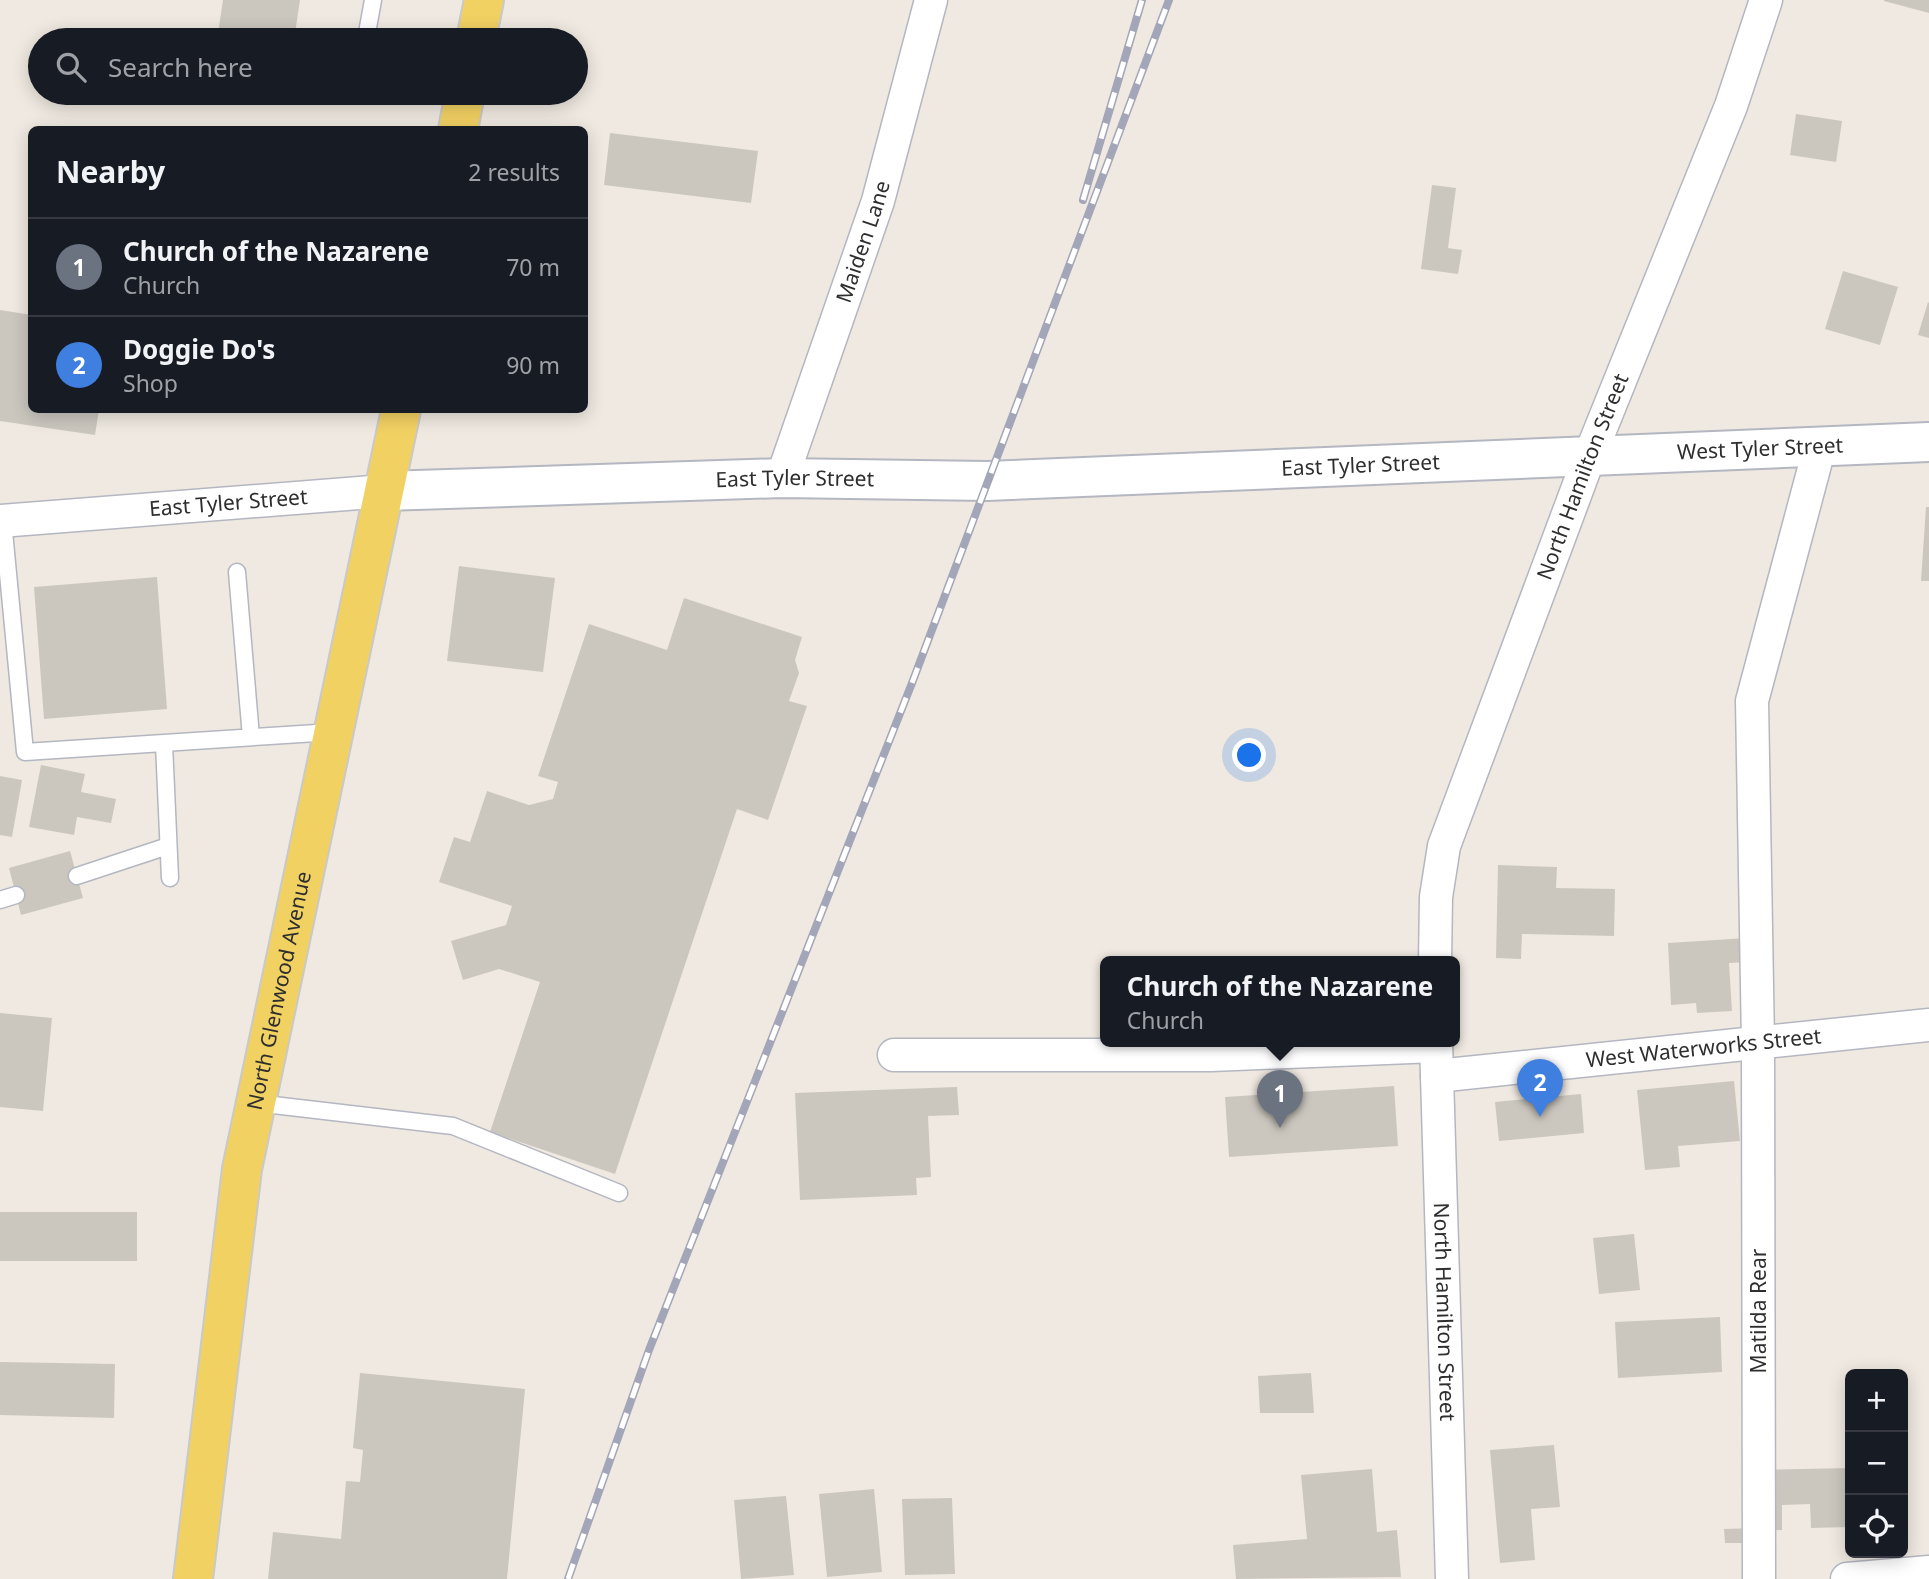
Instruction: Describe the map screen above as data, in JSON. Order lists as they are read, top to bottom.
{
  "streets": {
    "main road": ["North Glenwood Avenue"],
    "street": [
      "Maiden Lane",
      "West Tyler Street",
      "East Tyler Street",
      "North Hamilton Street",
      "West Waterworks Street",
      "Matilda Rear"
    ]
  },
  "crossings": [
    ["Maiden Lane", "East Tyler Street"],
    ["West Tyler Street", "East Tyler Street"],
    ["West Tyler Street", "North Hamilton Street"],
    ["West Tyler Street", "Matilda Rear"],
    ["East Tyler Street", "North Hamilton Street"],
    ["East Tyler Street", "North Glenwood Avenue"],
    ["North Hamilton Street", "West Waterworks Street"],
    ["West Waterworks Street", "Matilda Rear"]
  ],
  "page": {
    "search": "Search here",
    "heading": ["Nearby", "2 results"],
    "list": [
      {
        "mark": "1",
        "name": "Church of the Nazarene",
        "note": "Church",
        "value": "70 m"
      },
      {
        "mark": "2",
        "name": "Doggie Do's",
        "note": "Shop",
        "value": "90 m"
      }
    ],
    "popup": ["Church of the Nazarene", "Church"],
    "pins": ["2", "1"],
    "map_buttons": ["+", "−"]
  }
}
